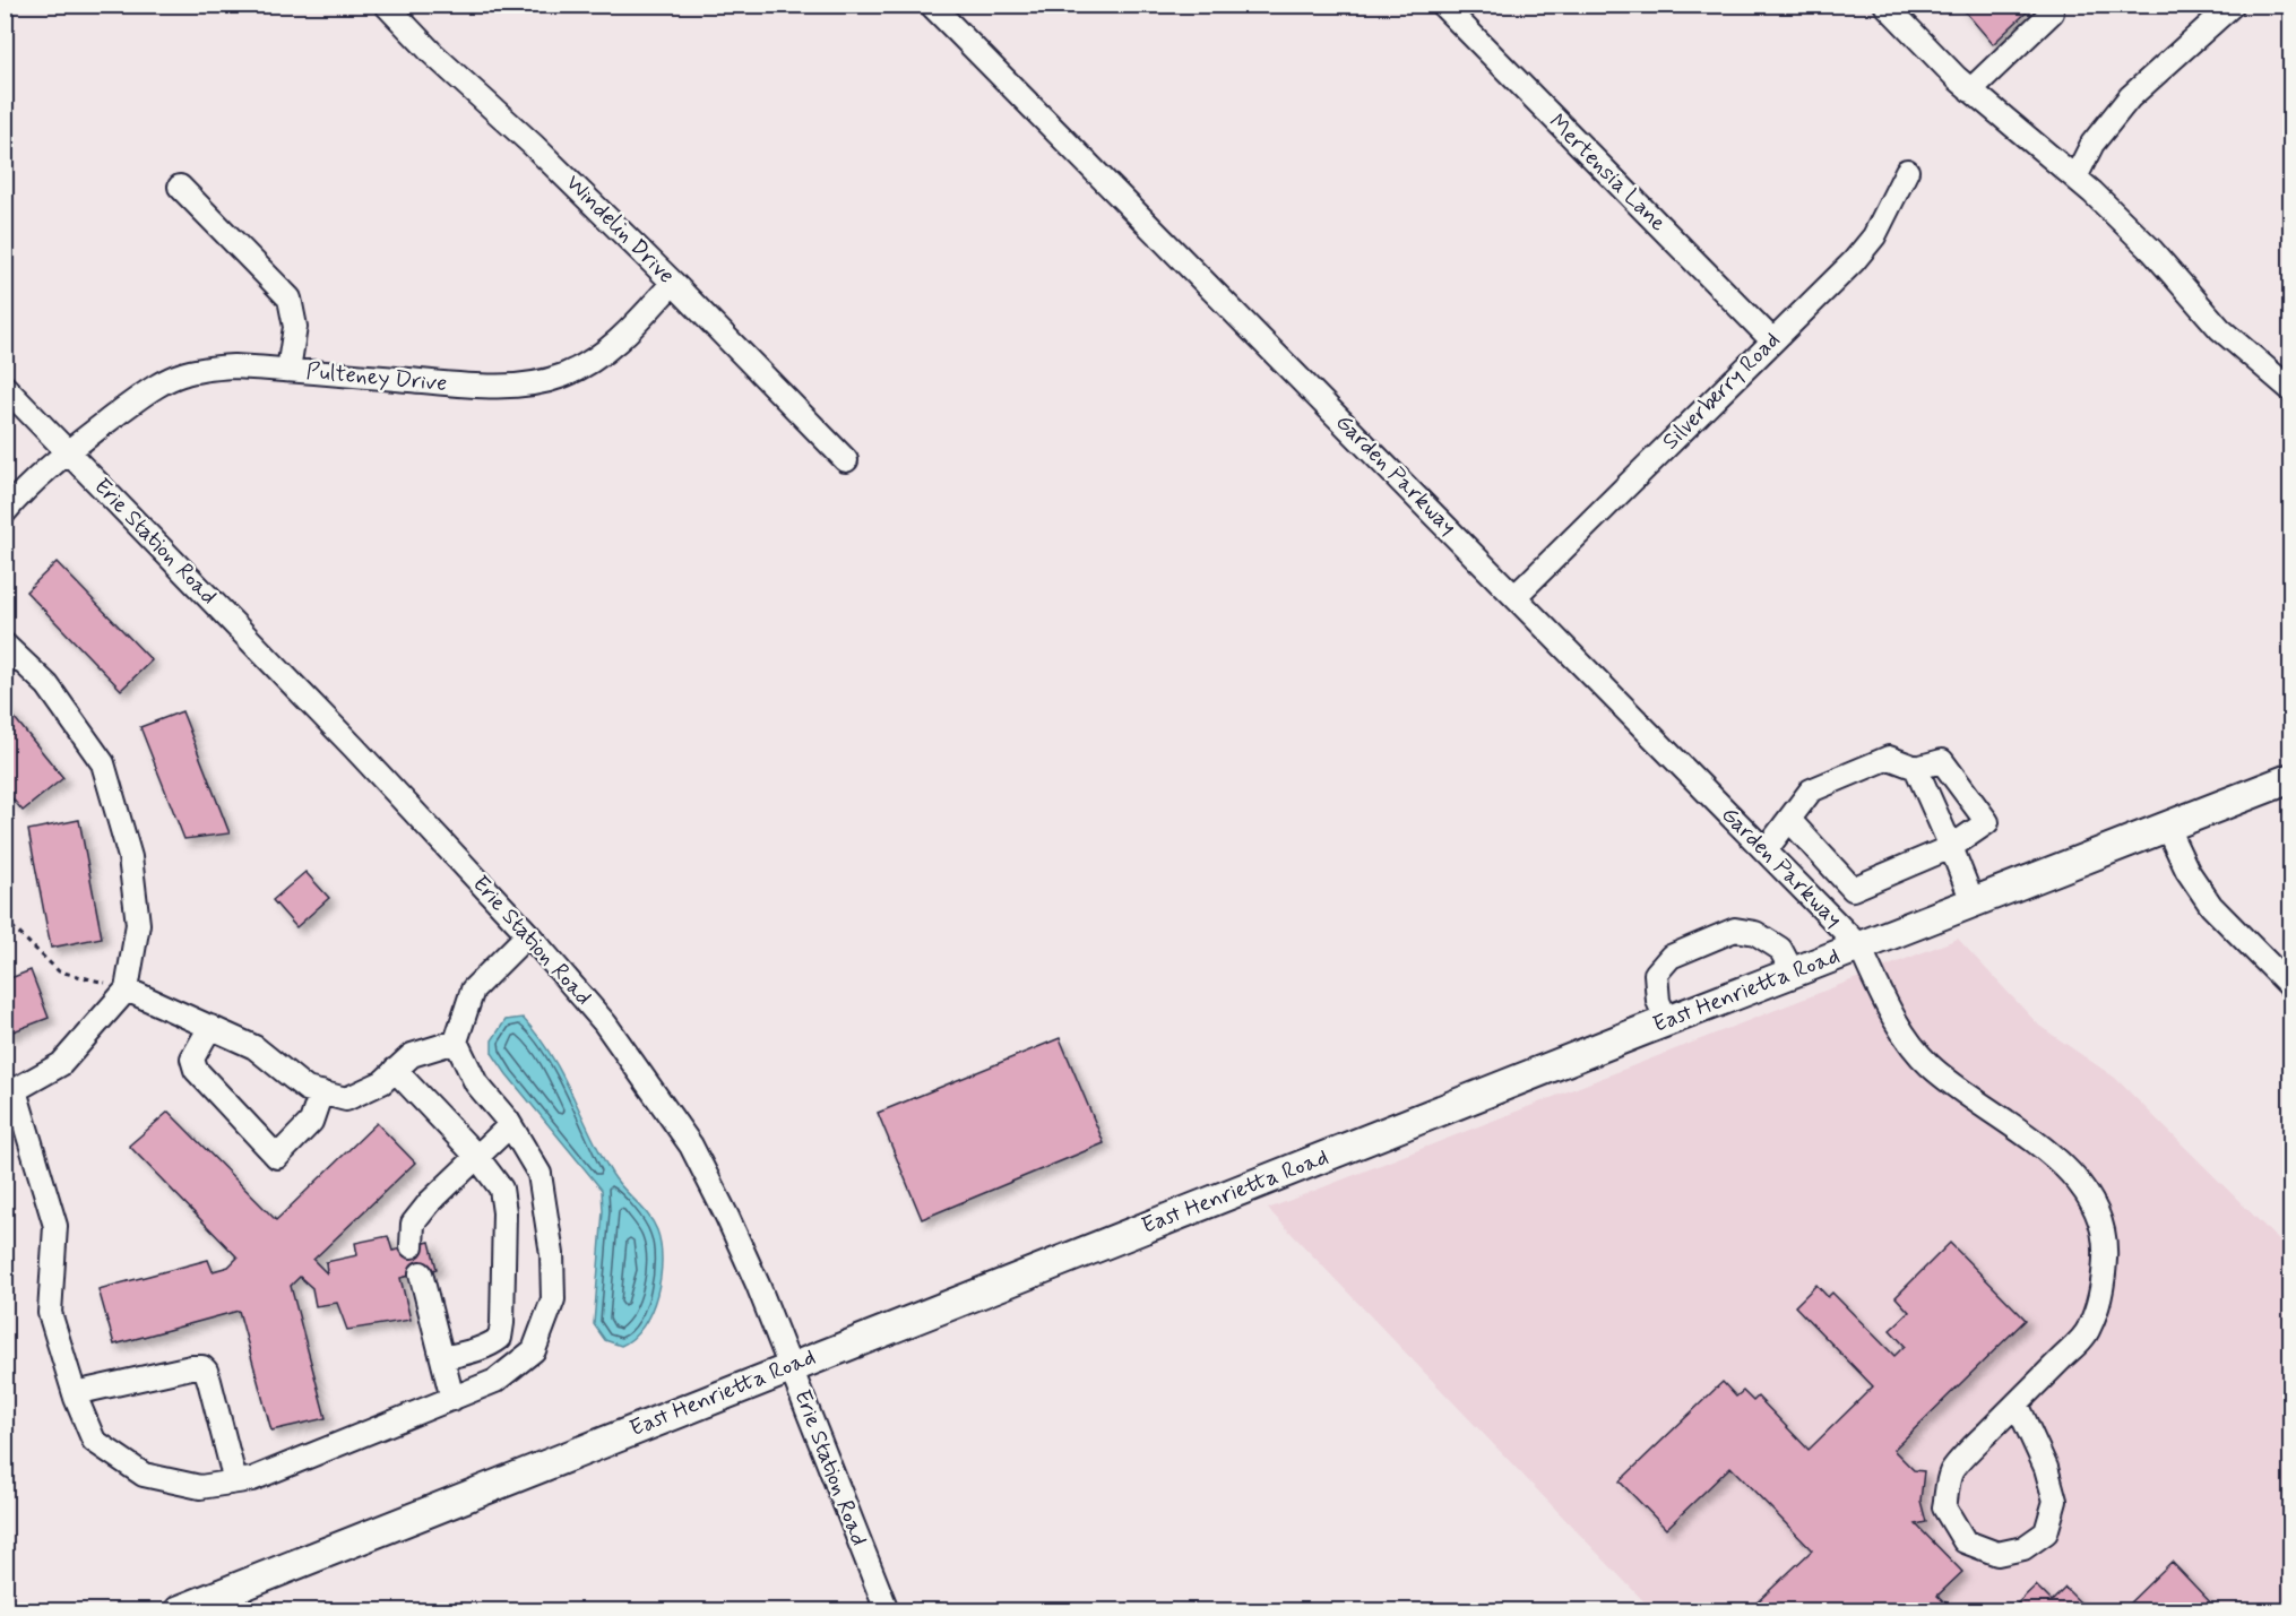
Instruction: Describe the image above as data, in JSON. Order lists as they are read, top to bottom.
{
  "streets": {
    "main road": ["East Henrietta Road"],
    "street": [
      "Mertensia Lane",
      "Windelin Drive",
      "Pulteney Drive",
      "Silverberry Road",
      "Garden Parkway",
      "Erie Station Road"
    ]
  },
  "crossings": [
    ["Mertensia Lane", "Silverberry Road"],
    ["Windelin Drive", "Pulteney Drive"],
    ["Pulteney Drive", "Erie Station Road"],
    ["Silverberry Road", "Garden Parkway"],
    ["Garden Parkway", "East Henrietta Road"],
    ["Erie Station Road", "East Henrietta Road"]
  ]
}
